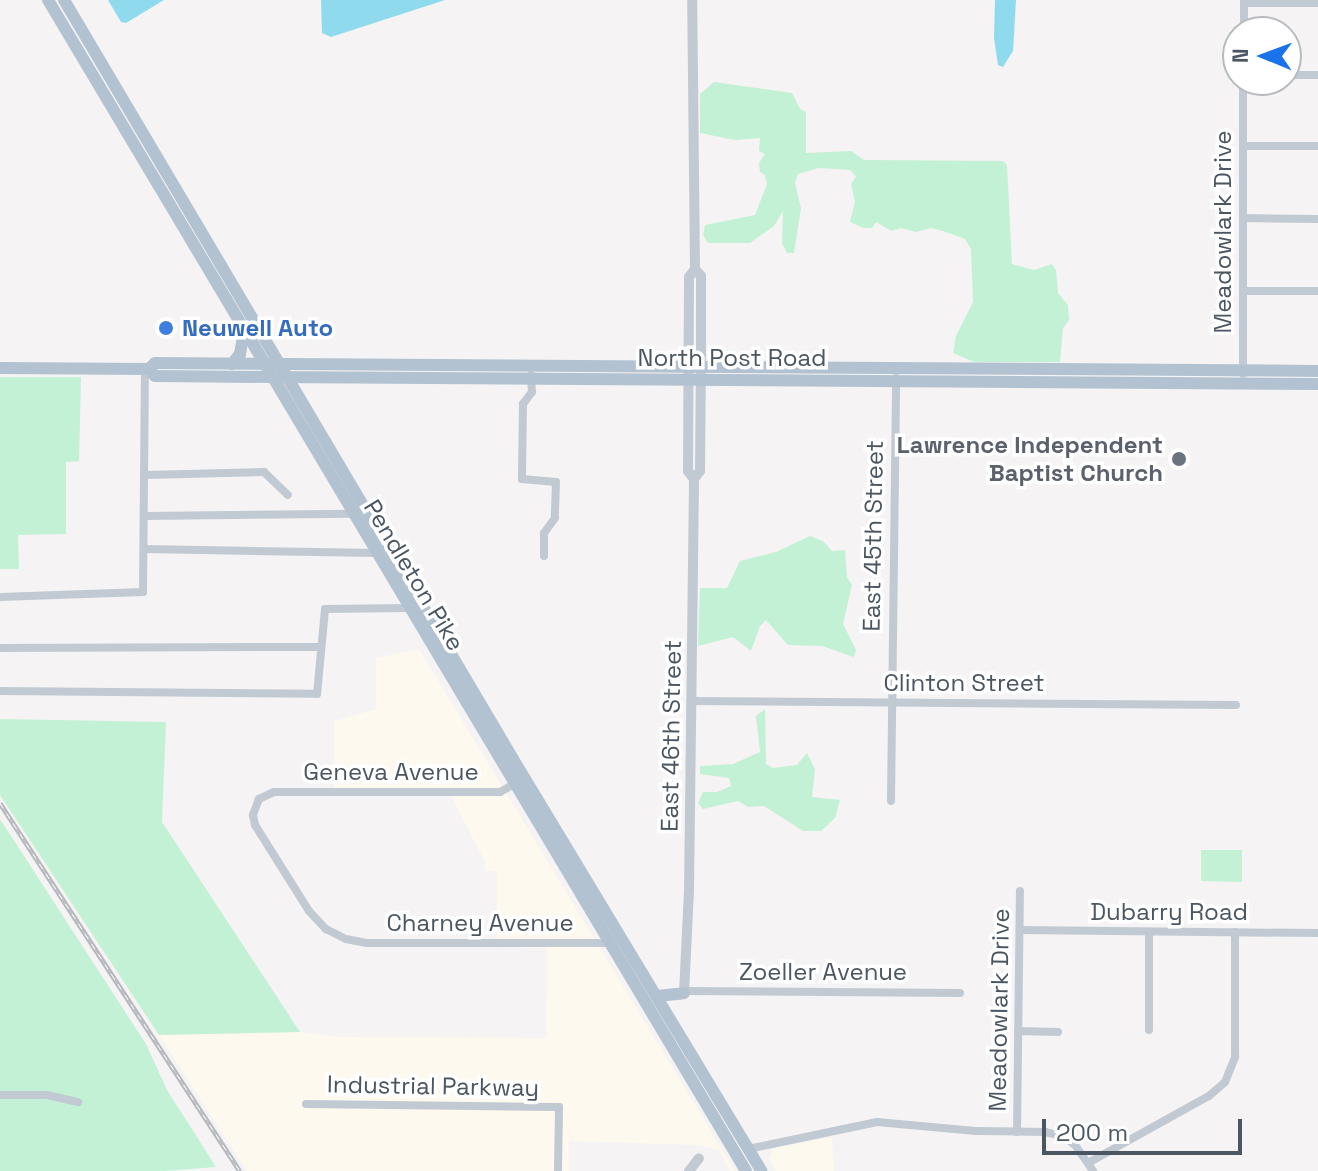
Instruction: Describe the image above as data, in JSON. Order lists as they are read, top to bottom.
{
  "streets": {
    "main road": ["North Post Road", "Pendleton Pike"],
    "street": [
      "Meadowlark Drive",
      "East 45th Street",
      "Clinton Street",
      "East 46th Street",
      "Geneva Avenue",
      "Dubarry Road",
      "Charney Avenue",
      "Zoeller Avenue",
      "Industrial Parkway"
    ]
  },
  "crossings": [
    ["Meadowlark Drive", "North Post Road"],
    ["Meadowlark Drive", "Dubarry Road"],
    ["North Post Road", "East 45th Street"],
    ["North Post Road", "Pendleton Pike"],
    ["North Post Road", "East 46th Street"],
    ["East 45th Street", "Clinton Street"],
    ["Pendleton Pike", "Geneva Avenue"],
    ["Pendleton Pike", "Charney Avenue"],
    ["Clinton Street", "East 46th Street"],
    ["East 46th Street", "Zoeller Avenue"],
    ["Geneva Avenue", "Charney Avenue"]
  ],
  "places": ["Neuwell Auto", "Lawrence Independent Baptist Church"],
  "scale_bar": "200 m",
  "north": "left"
}
